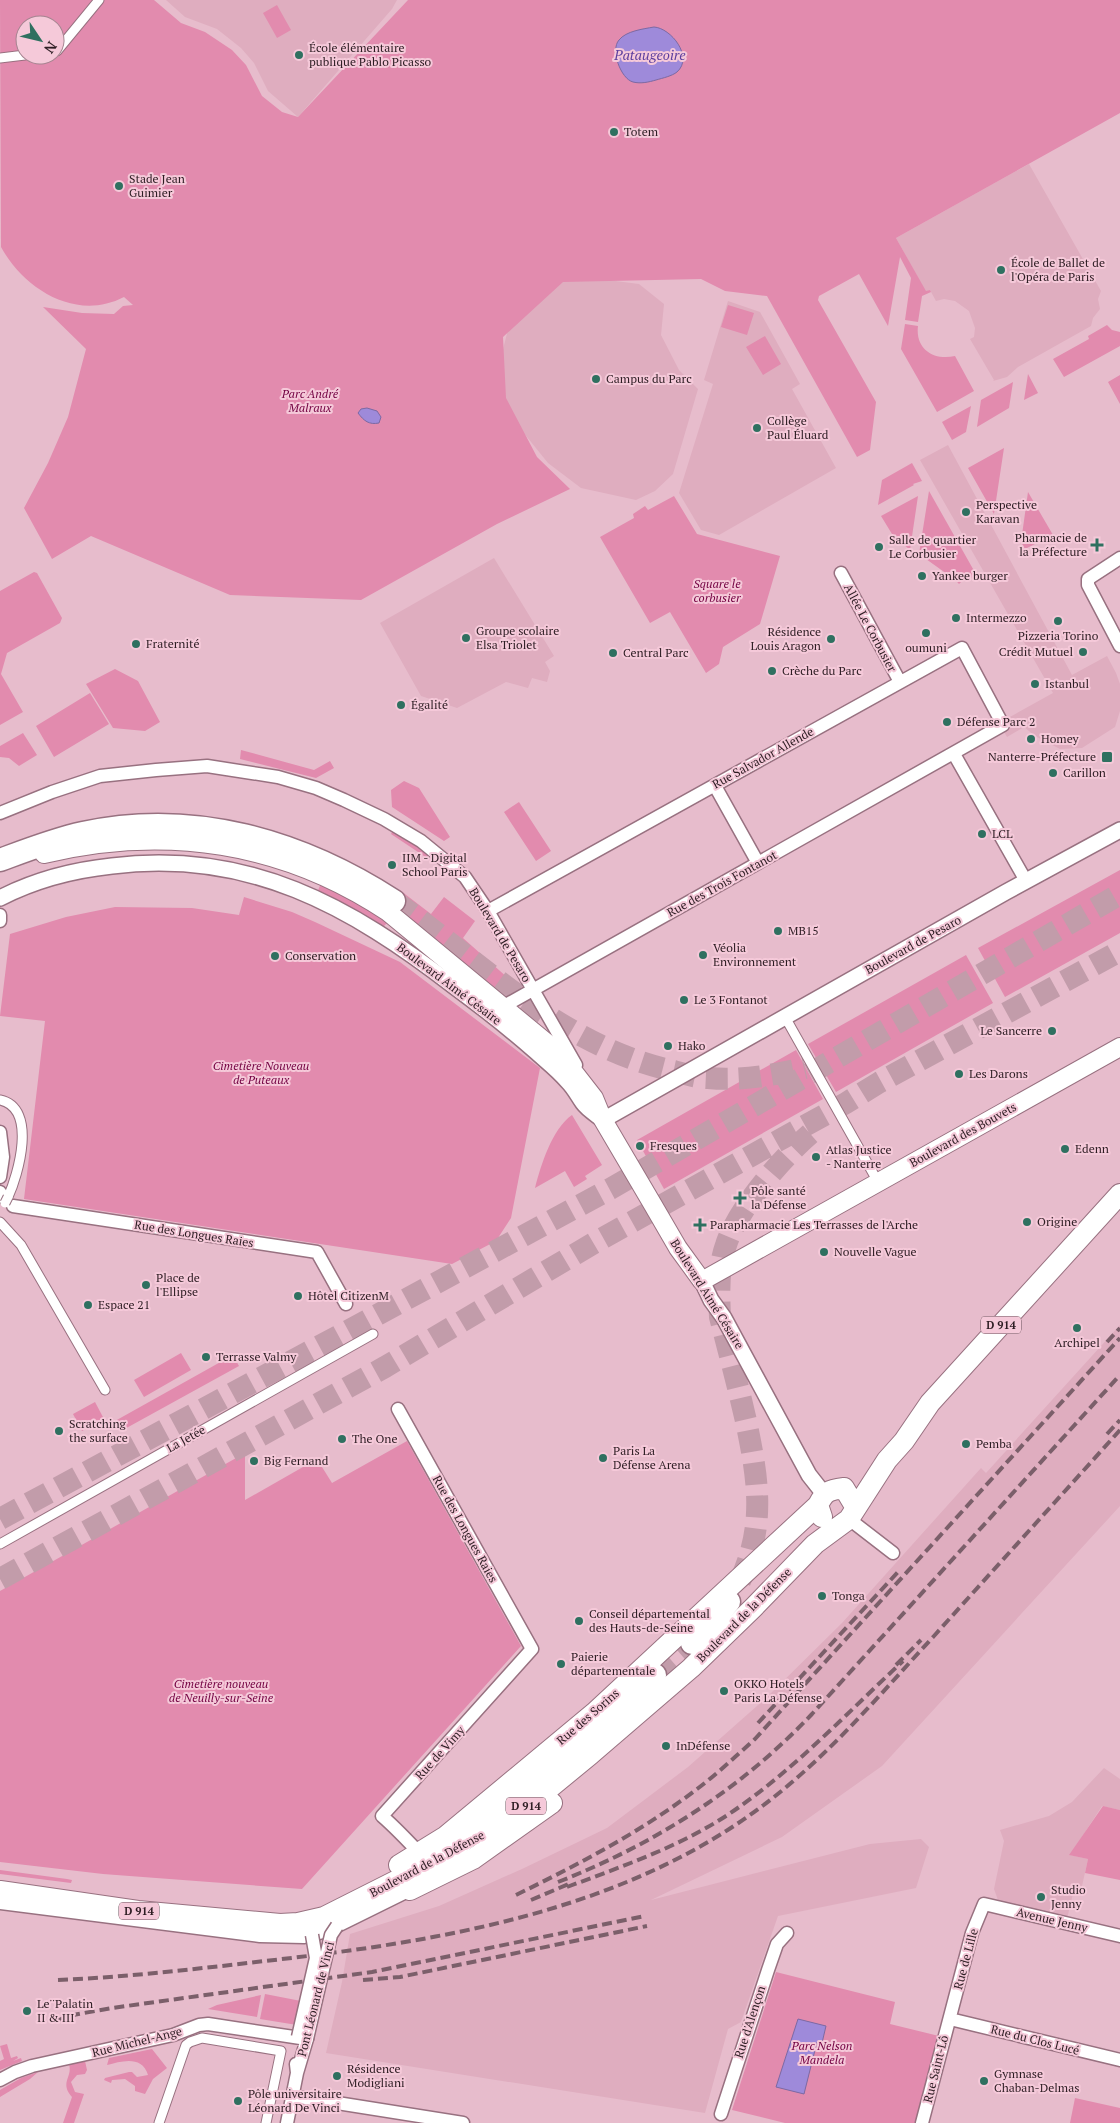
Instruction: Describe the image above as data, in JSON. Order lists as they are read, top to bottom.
{
  "streets": {
    "main road": [
      "Boulevard Aimé Césaire",
      "Boulevard des Bouvets",
      "D 914",
      "Boulevard de la Défense",
      "Rue des Sorins"
    ],
    "street": [
      "Allée Le Corbusier",
      "Rue Salvador Allende",
      "Rue des Trois Fontanot",
      "Boulevard de Pesaro",
      "Rue des Longues Raies",
      "La Jetée",
      "Rue de Vimy",
      "Avenue Jenny",
      "Rue de Lille",
      "Pont Léonard de Vinci",
      "Rue d'Alençon",
      "Rue du Clos Lucé",
      "Rue Michel-Ange",
      "Rue Saint-Lô"
    ]
  },
  "crossings": [
    ["Allée Le Corbusier", "Rue Salvador Allende"],
    ["Rue Salvador Allende", "Rue des Trois Fontanot"],
    ["Rue Salvador Allende", "Boulevard de Pesaro"],
    ["Rue des Trois Fontanot", "Boulevard de Pesaro"],
    ["Rue des Trois Fontanot", "Boulevard Aimé Césaire"],
    ["Boulevard de Pesaro", "Boulevard Aimé Césaire"],
    ["Boulevard Aimé Césaire", "Boulevard des Bouvets"],
    ["Boulevard Aimé Césaire", "Boulevard de la Défense"],
    ["Boulevard Aimé Césaire", "Rue des Sorins"],
    ["Rue des Longues Raies", "Rue de Vimy"],
    ["Boulevard de la Défense", "Rue des Sorins"],
    ["Boulevard de la Défense", "Rue de Vimy"],
    ["Rue des Sorins", "Rue de Vimy"],
    ["Avenue Jenny", "Rue de Lille"],
    ["Rue de Lille", "Rue du Clos Lucé"],
    ["Rue de Lille", "Rue Saint-Lô"],
    ["Pont Léonard de Vinci", "Rue Michel-Ange"],
    ["Rue du Clos Lucé", "Rue Saint-Lô"]
  ],
  "water": ["Pataugeoire"],
  "parks": [
    "Parc André Malraux",
    "Square le corbusier",
    "Cimetière Nouveau de Puteaux",
    "Cimetière nouveau de Neuilly-sur-Seine",
    "Parc Nelson Mandela"
  ],
  "places": {
    "other": [
      "École élémentaire publique Pablo Picasso",
      "Totem",
      "Stade Jean Guimier",
      "École de Ballet de l'Opéra de Paris",
      "Campus du Parc",
      "Collège Paul Éluard",
      "Perspective Karavan",
      "Salle de quartier Le Corbusier",
      "Yankee burger",
      "Intermezzo",
      "Pizzeria Torino",
      "oumuni",
      "Groupe scolaire Elsa Triolet",
      "Résidence Louis Aragon",
      "Fraternité",
      "Crédit Mutuel",
      "Central Parc",
      "Crèche du Parc",
      "Istanbul",
      "Égalité",
      "Défense Parc 2",
      "Homey",
      "Carillon",
      "LCL",
      "IIM - Digital School Paris",
      "MB15",
      "Véolia Environnement",
      "Conservation",
      "Le 3 Fontanot",
      "Le Sancerre",
      "Hako",
      "Les Darons",
      "Fresques",
      "Edenn",
      "Atlas Justice - Nanterre",
      "Origine",
      "Nouvelle Vague",
      "Place de l'Ellipse",
      "Hôtel CitizenM",
      "Espace 21",
      "Archipel",
      "Terrasse Valmy",
      "Scratching the surface",
      "The One",
      "Pemba",
      "Paris La Défense Arena",
      "Big Fernand",
      "Tonga",
      "Conseil départemental des Hauts-de-Seine",
      "Paierie départementale",
      "OKKO Hotels Paris La Défense",
      "InDéfense",
      "Studio Jenny",
      "Le¨Palatin II & III",
      "Résidence Modigliani",
      "Gymnase Chaban-Delmas",
      "Pôle universitaire Léonard De Vinci"
    ],
    "health": ["Pharmacie de la Préfecture", "Pôle santé la Défense", "Parapharmacie Les Terrasses de l'Arche"],
    "transit": ["Nanterre-Préfecture"]
  },
  "north": "bottom right"
}
